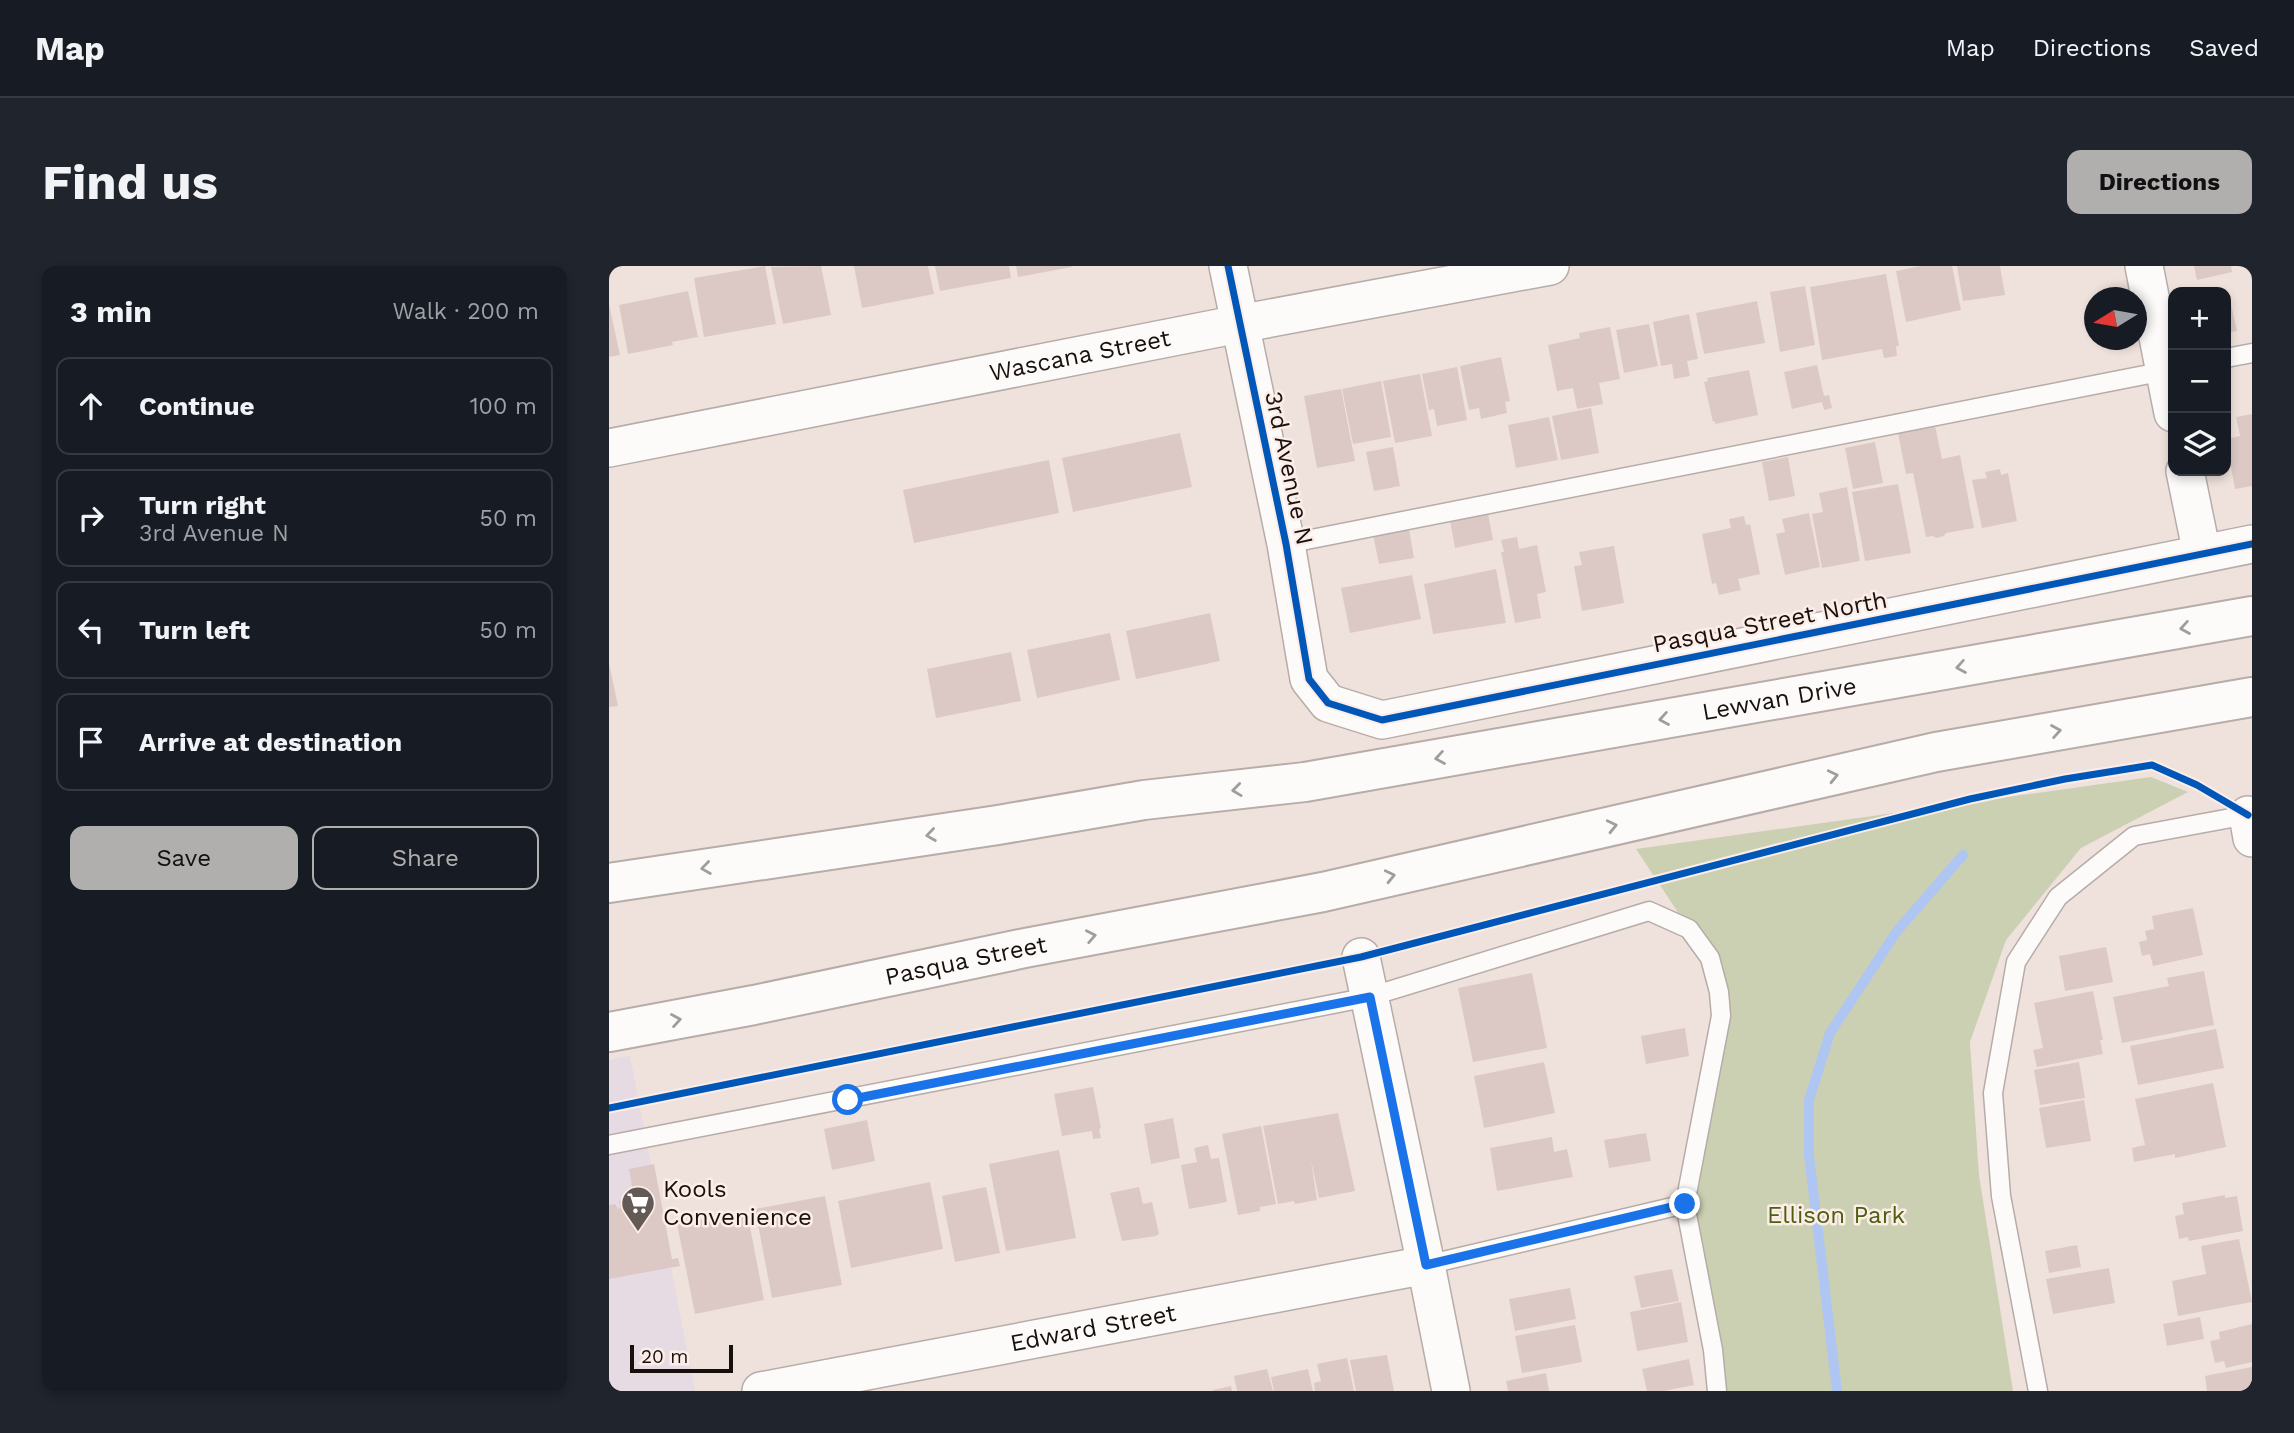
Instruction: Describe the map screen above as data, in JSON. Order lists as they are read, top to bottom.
{
  "streets": {
    "main road": ["Lewvan Drive", "Pasqua Street"],
    "street": [
      "Wascana Street",
      "3rd Avenue N",
      "Pasqua Street North",
      "Edward Street"
    ]
  },
  "crossings": [
    ["Wascana Street", "3rd Avenue N"],
    ["3rd Avenue N", "Pasqua Street North"]
  ],
  "one_way": ["Lewvan Drive", "Pasqua Street"],
  "parks": ["Ellison Park"],
  "places": {
    "supermarket": ["Kools Convenience"]
  },
  "scale_bar": "20 m",
  "north": "left",
  "page": {
    "header": "Map",
    "nav": ["Map", "Directions", "Saved"],
    "buttons": [
      "Directions",
      ["Save", "Share"]
    ],
    "title": "Find us",
    "heading": ["3 min", "Walk · 200 m"],
    "map_buttons": ["+", "−"],
    "list": [
      ["Continue", "100 m"],
      ["Turn right", "3rd Avenue N", "50 m"],
      ["Turn left", "50 m"],
      "Arrive at destination"
    ],
    "scale": "20 m"
  }
}
